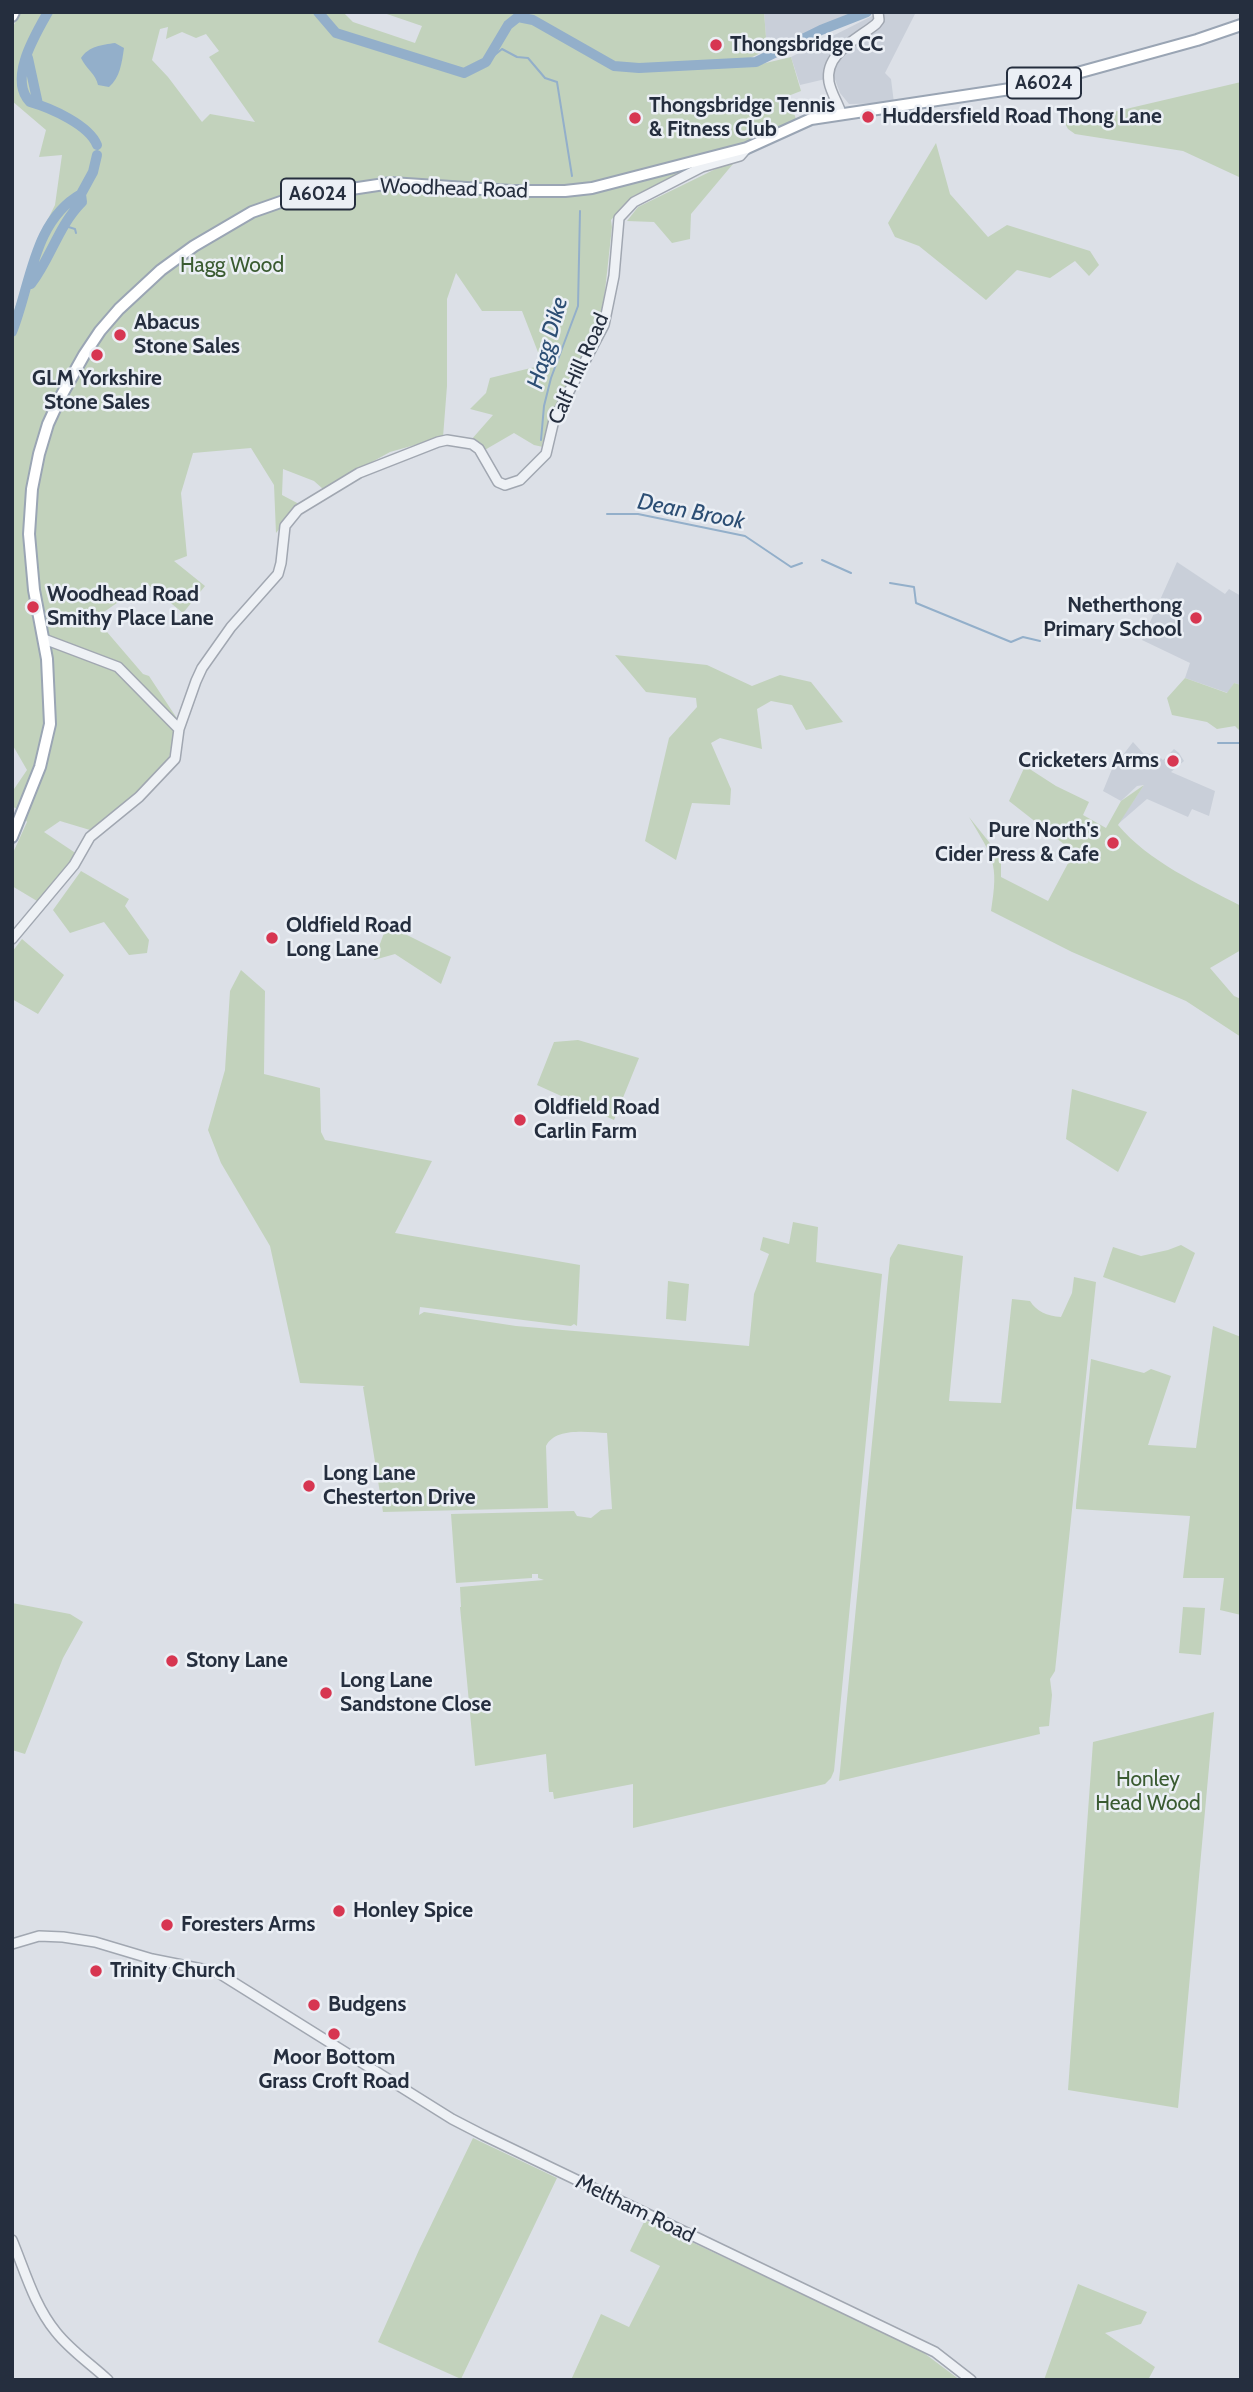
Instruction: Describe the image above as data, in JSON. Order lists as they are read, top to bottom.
{
  "streets": {
    "main road": ["A6024", "Woodhead Road"],
    "street": ["Calf Hill Road", "Meltham Road"]
  },
  "crossings": [
    ["A6024", "Woodhead Road"],
    ["A6024", "Calf Hill Road"],
    ["Woodhead Road", "Calf Hill Road"]
  ],
  "water": ["Hagg Dike", "Dean Brook"],
  "parks": ["Hagg Wood", "Honley Head Wood"],
  "places": [
    "Thongsbridge CC",
    "Huddersfield Road Thong Lane",
    "Thongsbridge Tennis & Fitness Club",
    "Abacus Stone Sales",
    "GLM Yorkshire Stone Sales",
    "Woodhead Road Smithy Place Lane",
    "Netherthong Primary School",
    "Cricketers Arms",
    "Pure North's Cider Press & Cafe",
    "Oldfield Road Long Lane",
    "Oldfield Road Carlin Farm",
    "Long Lane Chesterton Drive",
    "Stony Lane",
    "Long Lane Sandstone Close",
    "Honley Spice",
    "Foresters Arms",
    "Trinity Church",
    "Budgens",
    "Moor Bottom Grass Croft Road"
  ]
}
